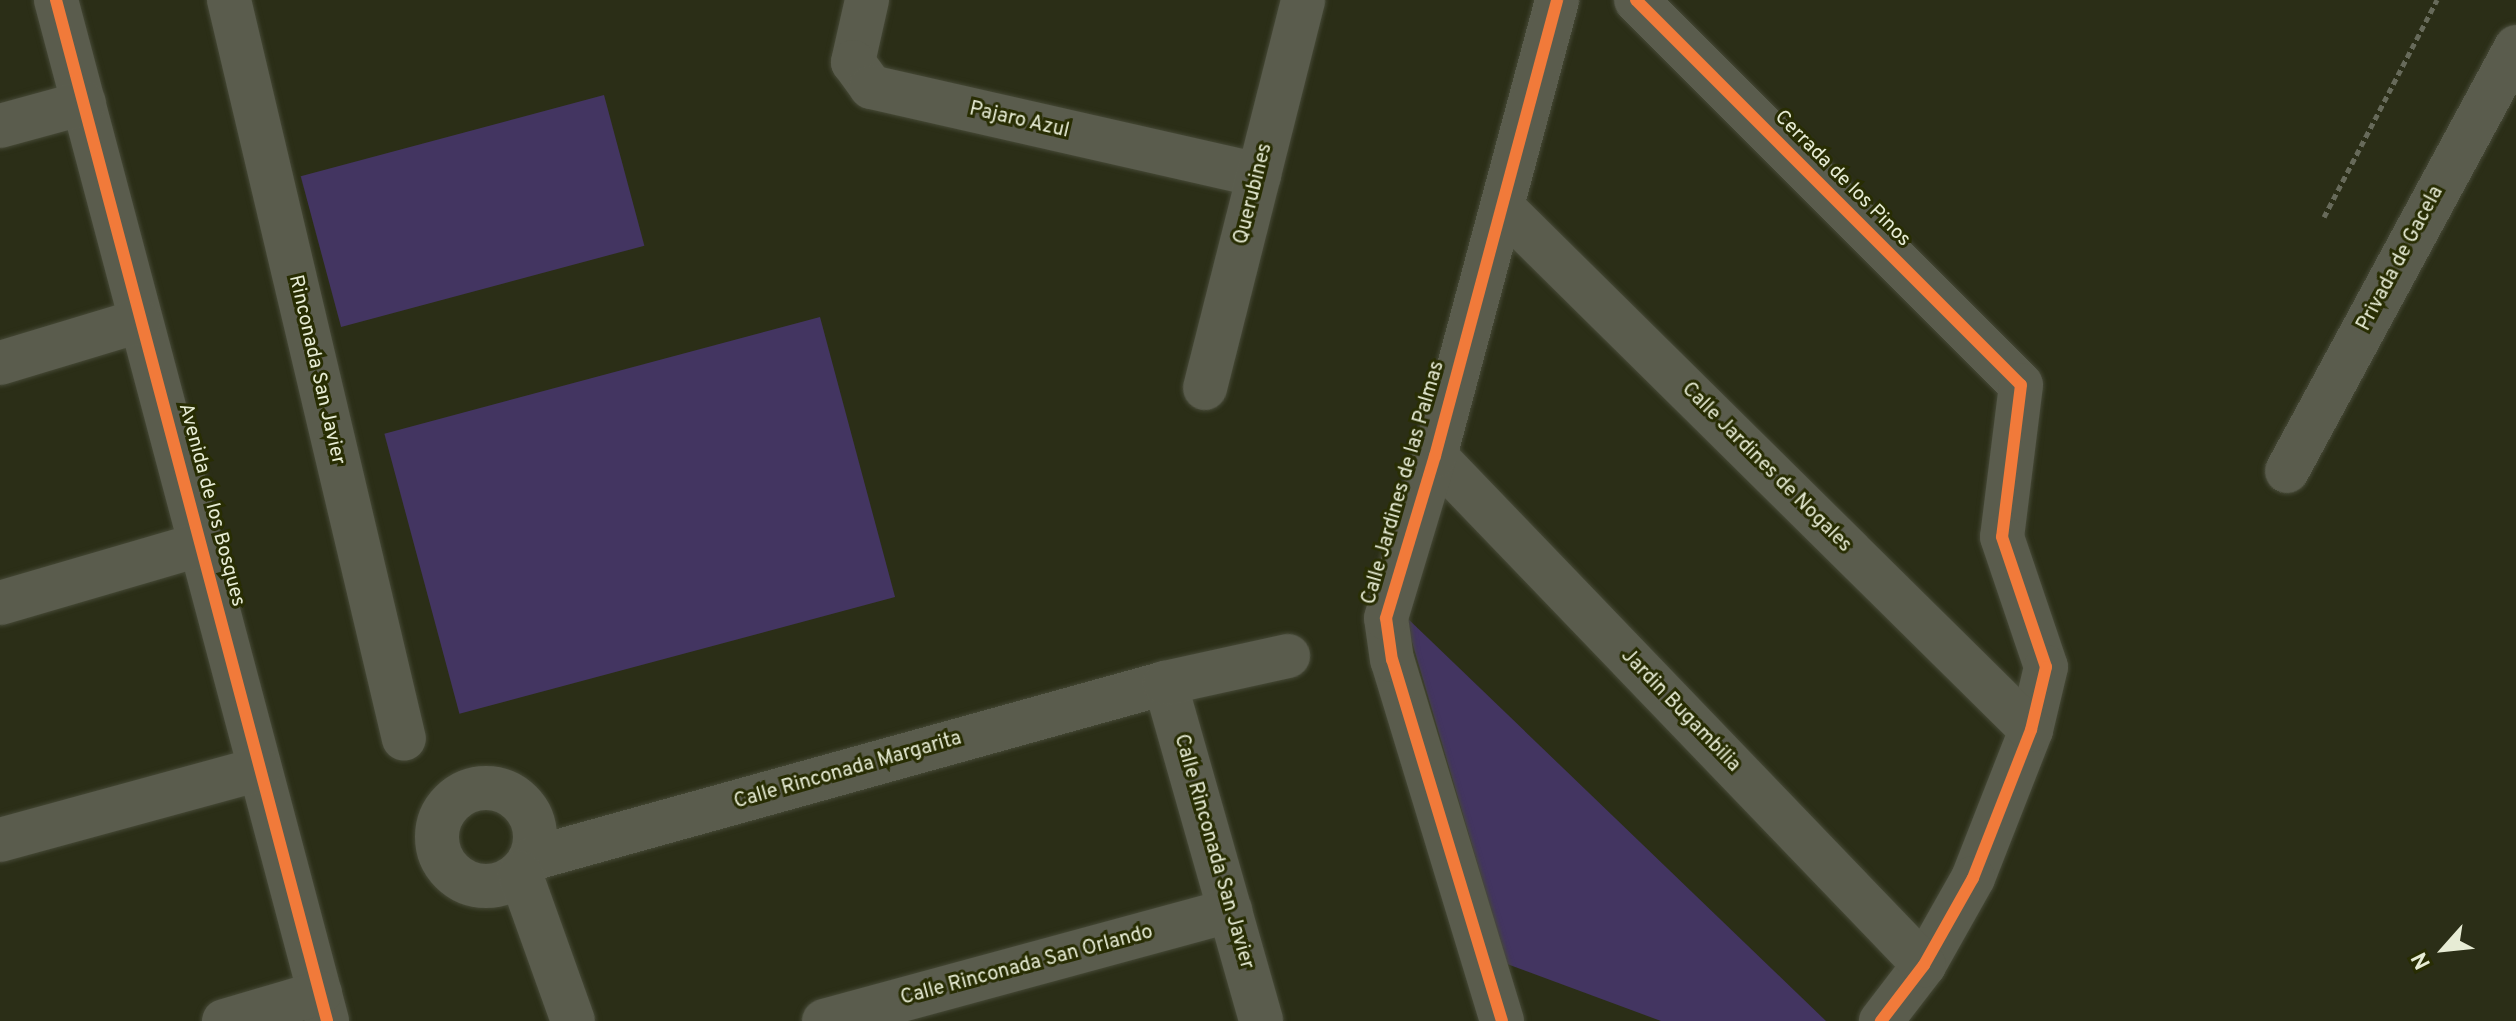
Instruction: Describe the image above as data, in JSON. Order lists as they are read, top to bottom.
{
  "streets": {
    "street": [
      "Pajaro Azul",
      "Cerrada de los Pinos",
      "Querubines",
      "Privada de Gacela",
      "Rinconada San Javier",
      "Calle Jardines de Nogales",
      "Calle Jardines de las Palmas",
      "Avenida de los Bosques",
      "Jardin Bugambilia",
      "Calle Rinconada Margarita",
      "Calle Rinconada San Javier",
      "Calle Rinconada San Orlando"
    ]
  },
  "crossings": [
    ["Pajaro Azul", "Querubines"],
    ["Cerrada de los Pinos", "Calle Jardines de Nogales"],
    ["Calle Jardines de Nogales", "Calle Jardines de las Palmas"],
    ["Calle Jardines de las Palmas", "Jardin Bugambilia"],
    ["Calle Rinconada Margarita", "Calle Rinconada San Javier"],
    ["Calle Rinconada San Javier", "Calle Rinconada San Orlando"]
  ],
  "north": "bottom left"
}
